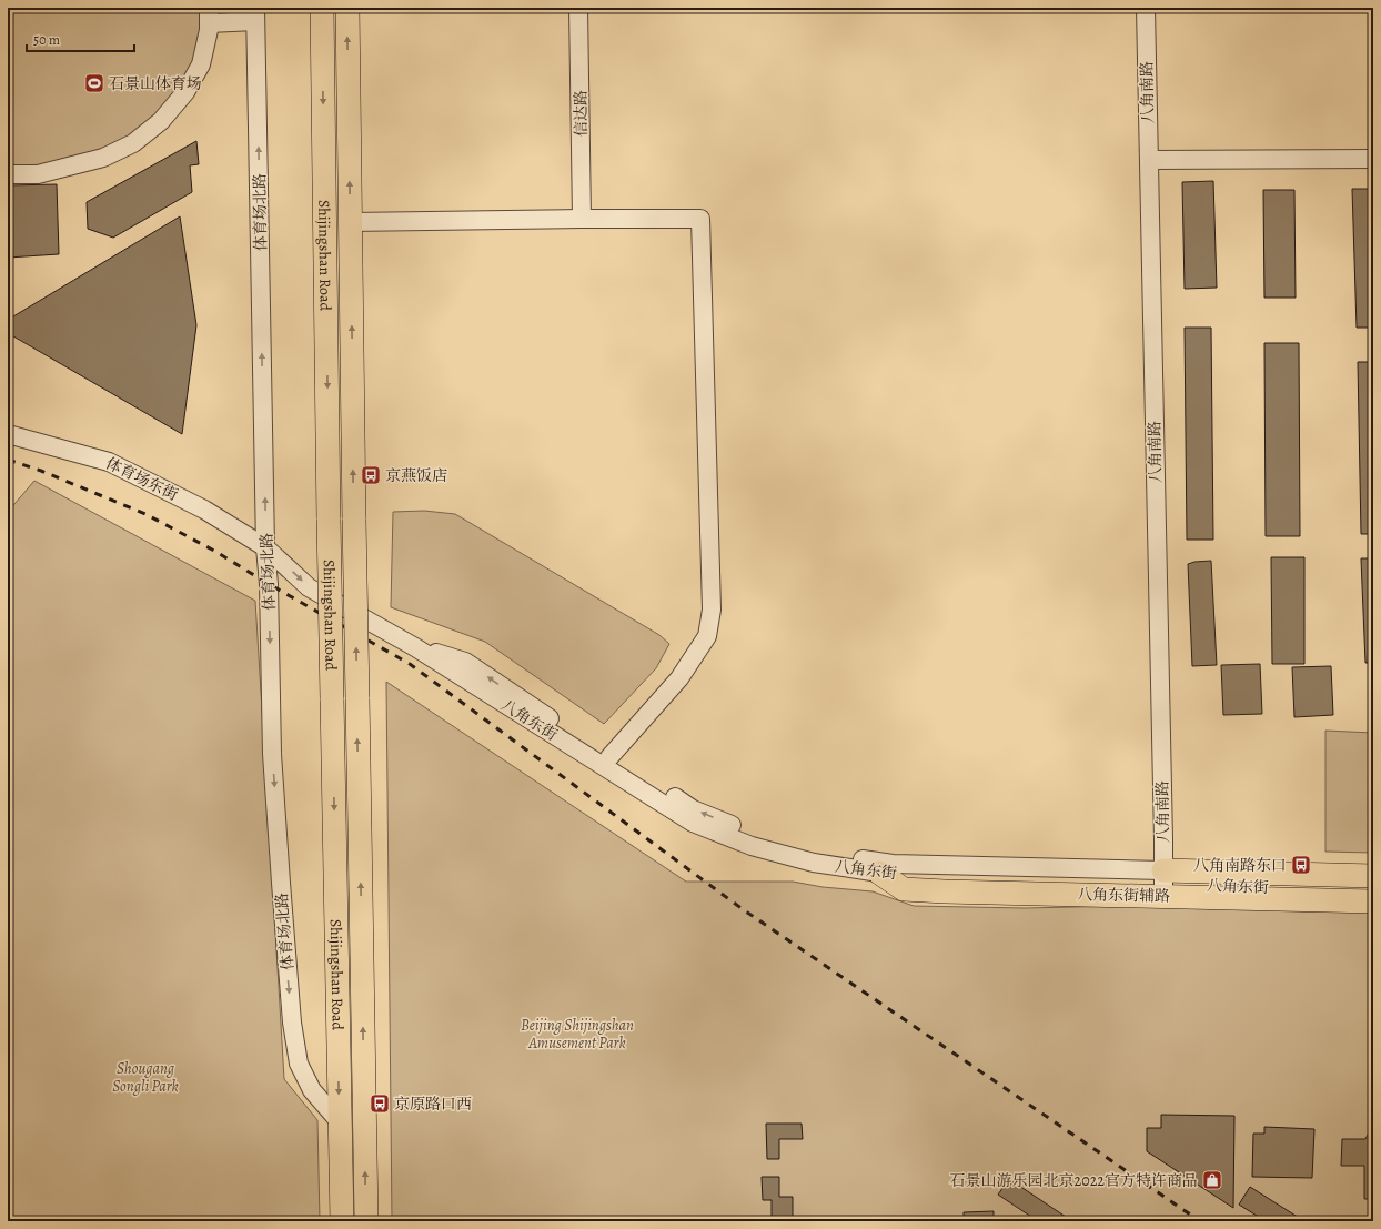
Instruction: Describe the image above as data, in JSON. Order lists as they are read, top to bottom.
{
  "streets": {
    "main road": ["Shijingshan Road", "八角东街", "八角东街辅路"],
    "street": [
      "八角南路",
      "信达路",
      "体育场北路",
      "体育场东街"
    ]
  },
  "crossings": [
    ["八角南路", "八角东街"],
    ["八角南路", "八角东街辅路"],
    ["体育场北路", "Shijingshan Road"],
    ["体育场北路", "体育场东街"],
    ["体育场北路", "八角东街"],
    ["体育场东街", "八角东街"],
    ["八角东街", "八角东街辅路"]
  ],
  "parks": ["Beijing Shijingshan Amusement Park", "Shougang Songli Park"],
  "places": {
    "sports": ["石景山体育场"],
    "bus stop": ["京燕饭店", "八角南路东口", "京原路口西"],
    "shop": ["石景山游乐园北京2022官方特许商品"]
  },
  "scale_bar": "50 m"
}
